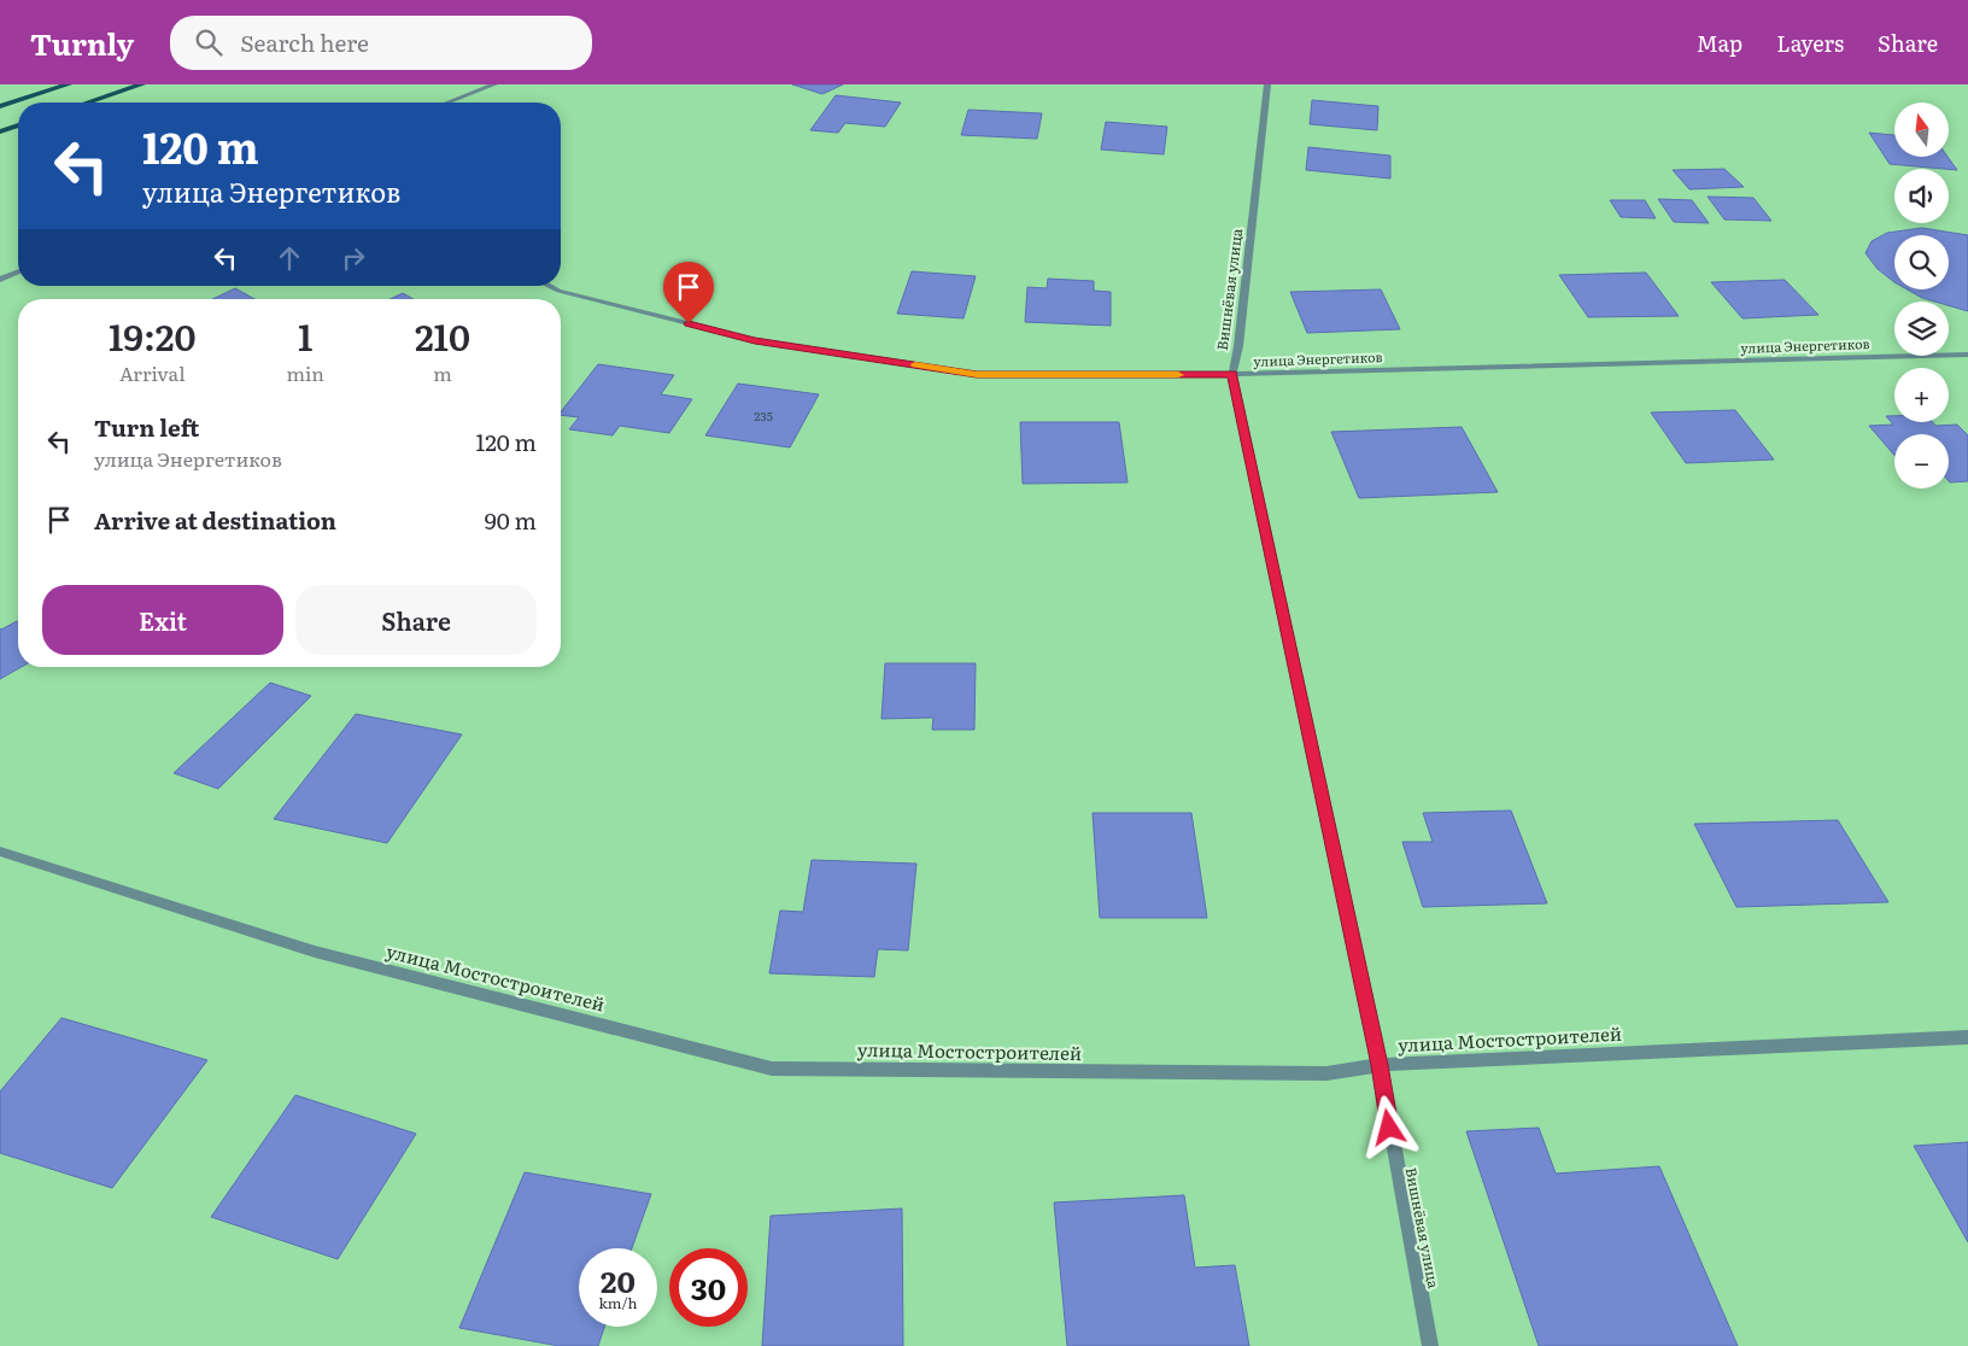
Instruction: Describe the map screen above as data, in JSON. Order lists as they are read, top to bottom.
{
  "streets": {
    "street": ["Вишнёвая улица", "улица Энергетиков", "улица Мостостроителей"]
  },
  "crossings": [
    ["Вишнёвая улица", "улица Энергетиков"],
    ["Вишнёвая улица", "улица Мостостроителей"]
  ],
  "house_numbers": ["235"],
  "north": "top",
  "page": {
    "header": "Turnly",
    "search": "Search here",
    "nav": ["Map", "Layers", "Share"],
    "map_buttons": ["+", "−"],
    "turn": ["120 m", "улица Энергетиков"],
    "eta": [
      "19:20",
      "Arrival",
      "1",
      "min",
      "210",
      "m"
    ],
    "list": [
      {
        "name": "Turn left",
        "note": "улица Энергетиков",
        "value": "120 m"
      },
      {
        "name": "Arrive at destination",
        "value": "90 m"
      }
    ],
    "buttons": ["Exit", "Share"],
    "speed": "20 km/h",
    "limit": "30"
  }
}
